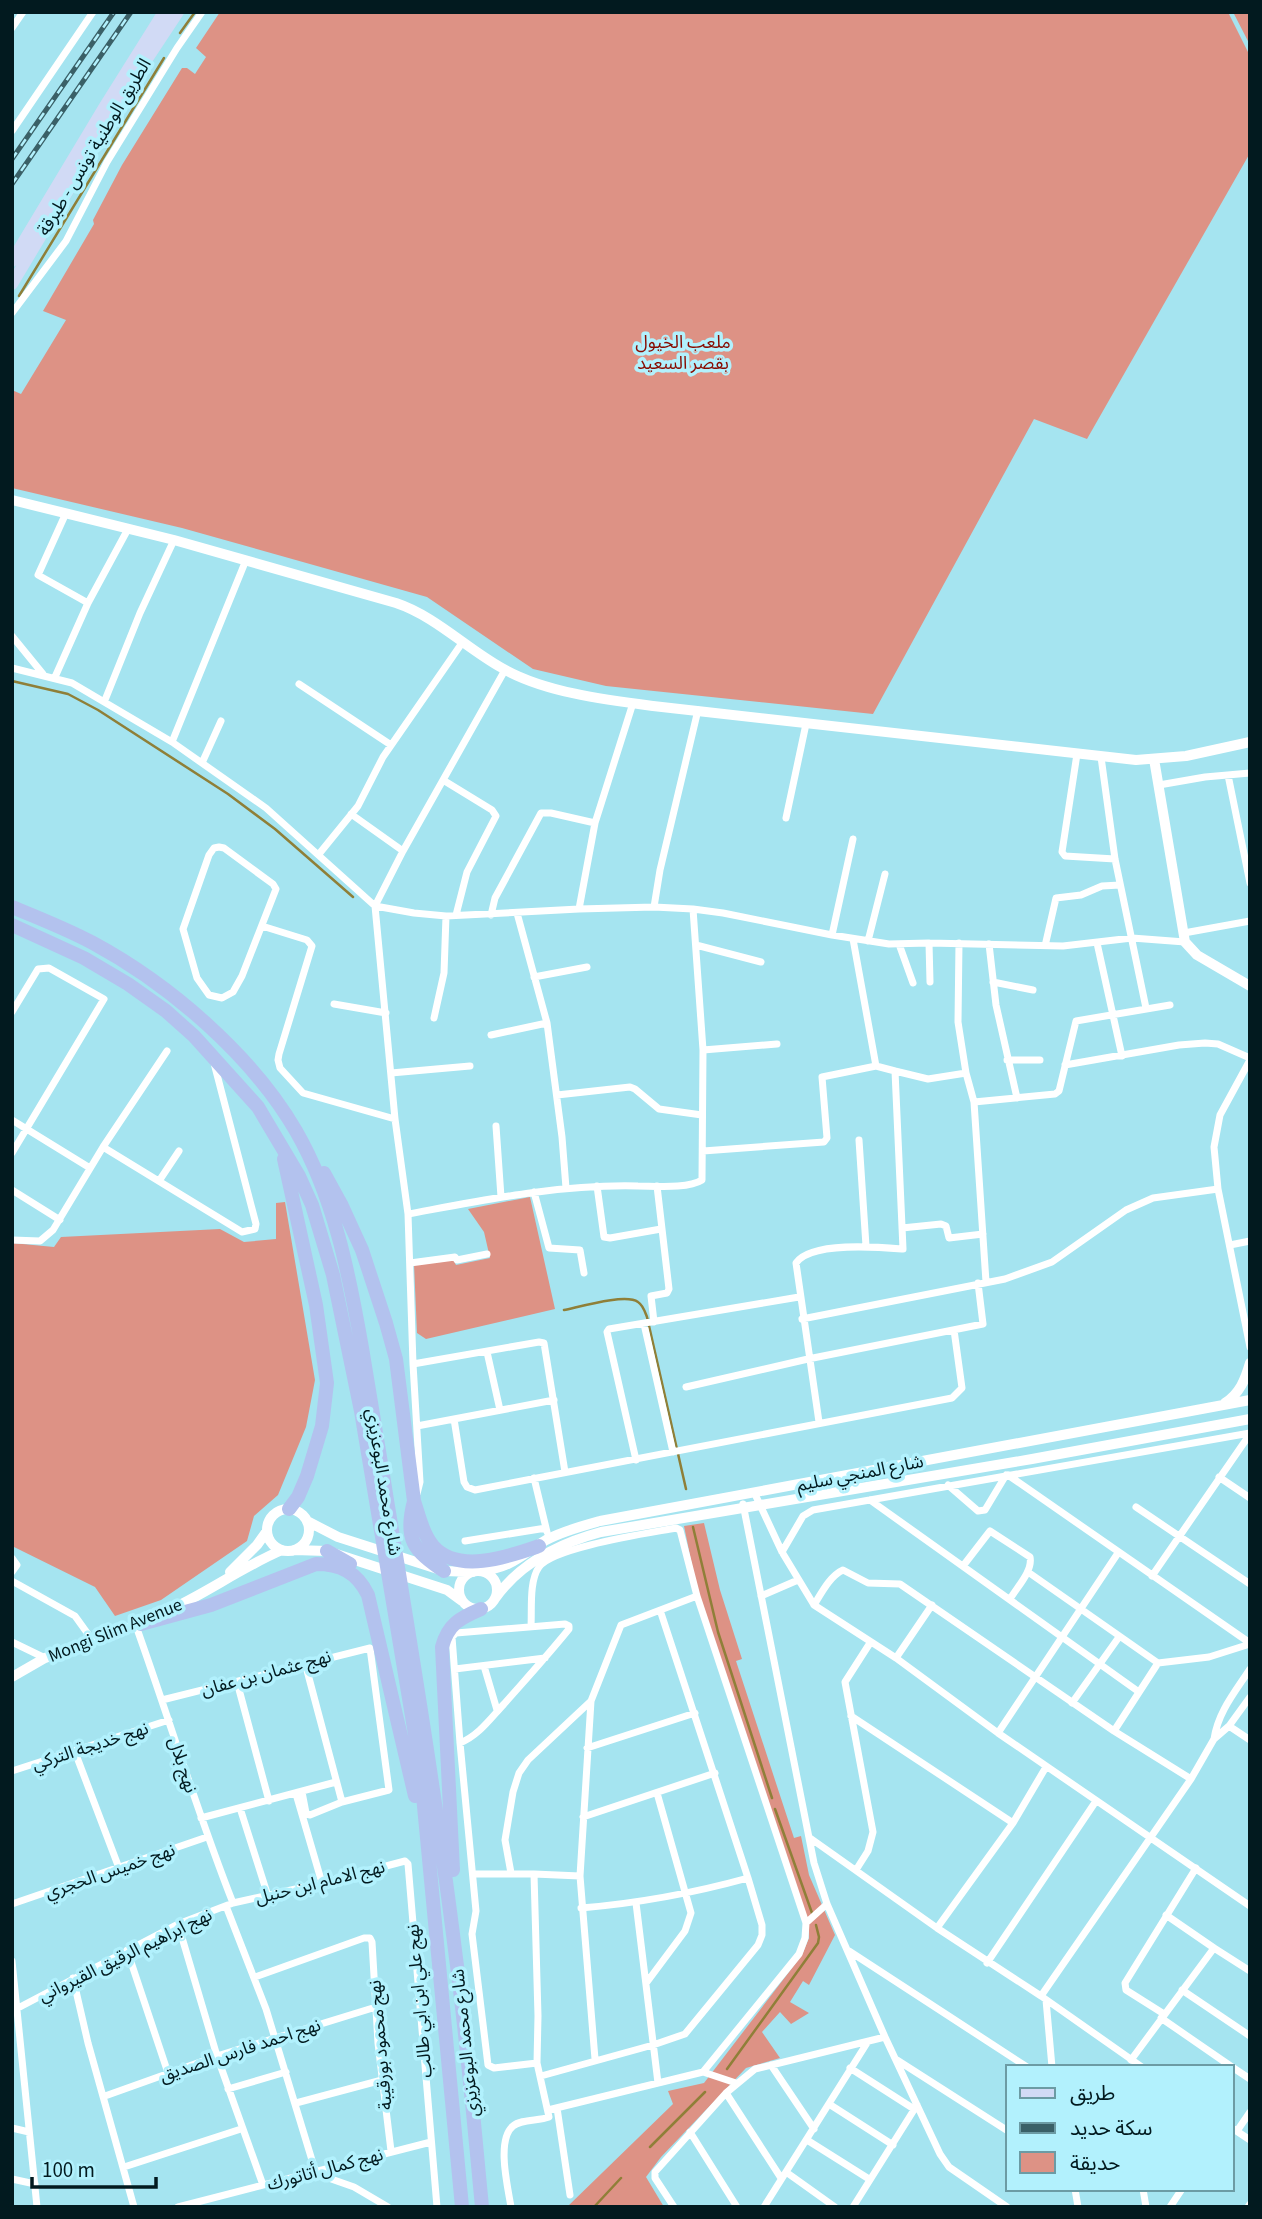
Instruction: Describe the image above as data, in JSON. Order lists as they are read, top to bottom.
{
  "streets": {
    "highway": ["شارع محمد البوعزيزي"],
    "main road": ["الطريق الوطنية تونس - طبرقة", "شارع المنجي سليم", "Mongi Slim Avenue"],
    "street": [
      "نهج عثمان بن عفان",
      "نهج خديجة التركي",
      "نهج بلال",
      "نهج خميس الحجري",
      "نهج الامام ابن حنبل",
      "نهج ابراهيم الرقيق القيرواني",
      "نهج علي ابن ابي طالب",
      "نهج محمود بورقيبة",
      "نهج احمد فارس الصديق",
      "نهج كمال أتاتورك"
    ]
  },
  "crossings": [
    ["Mongi Slim Avenue", "نهج بلال"],
    ["نهج عثمان بن عفان", "نهج بلال"],
    ["نهج خديجة التركي", "نهج بلال"],
    ["نهج بلال", "نهج خميس الحجري"],
    ["نهج بلال", "نهج الامام ابن حنبل"],
    ["نهج بلال", "نهج ابراهيم الرقيق القيرواني"],
    ["نهج بلال", "نهج محمود بورقيبة"],
    ["نهج بلال", "نهج احمد فارس الصديق"],
    ["نهج بلال", "نهج كمال أتاتورك"],
    ["نهج الامام ابن حنبل", "نهج ابراهيم الرقيق القيرواني"],
    ["نهج الامام ابن حنبل", "نهج علي ابن ابي طالب"],
    ["نهج علي ابن ابي طالب", "نهج كمال أتاتورك"],
    ["نهج محمود بورقيبة", "نهج احمد فارس الصديق"],
    ["نهج محمود بورقيبة", "نهج كمال أتاتورك"]
  ],
  "parks": ["ملعب الخيول بقصر السعيد"],
  "legend": ["طريق", "سكة حديد", "حديقة"],
  "scale_bar": "100 m"
}
